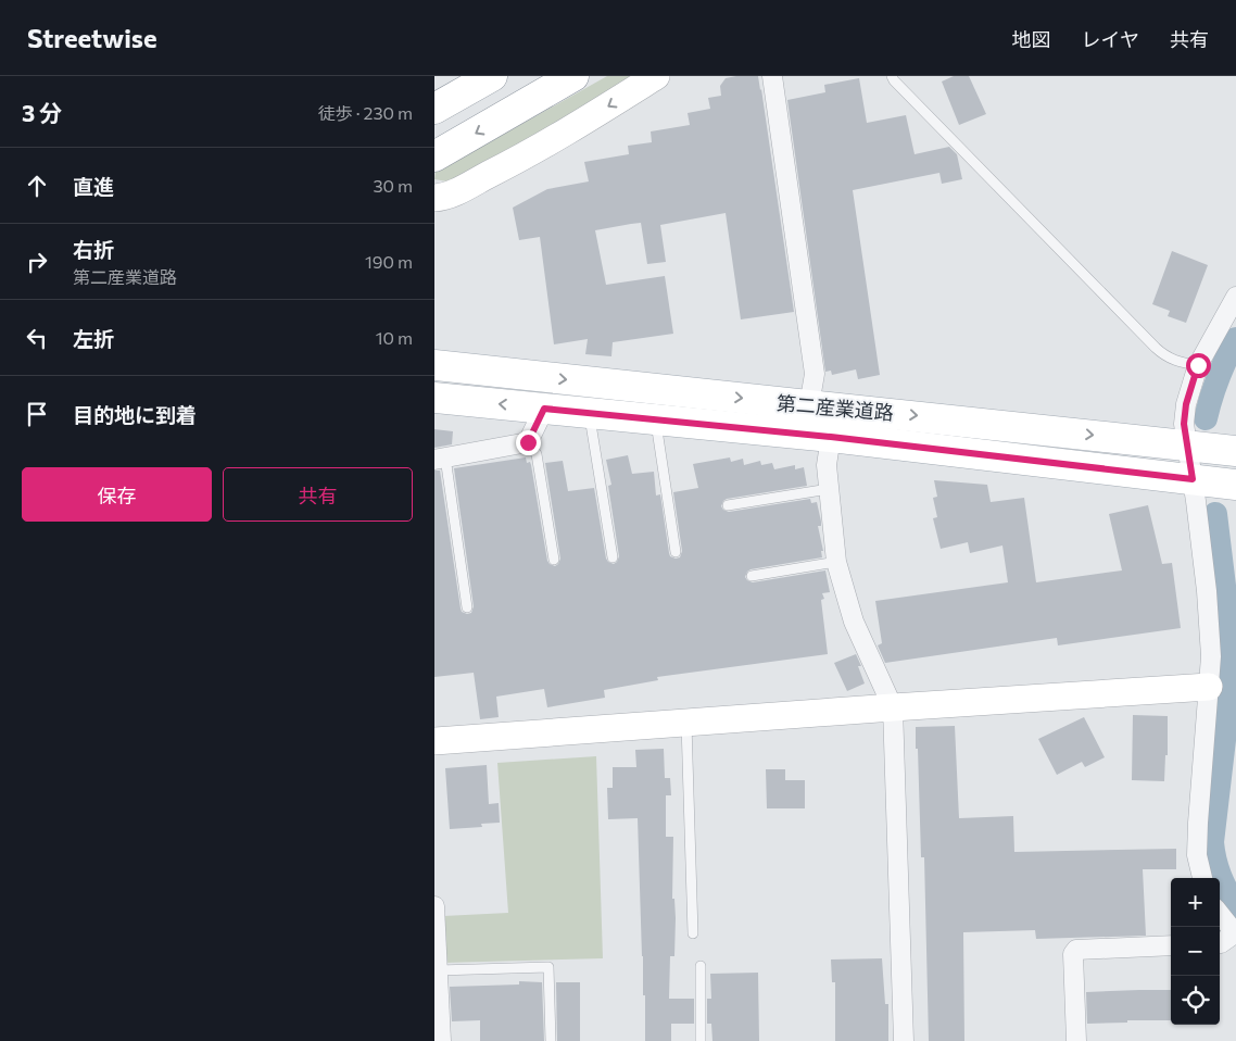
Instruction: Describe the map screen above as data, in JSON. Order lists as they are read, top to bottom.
{
  "streets": {
    "main road": ["第二産業道路"]
  },
  "page": {
    "header": "Streetwise",
    "nav": ["地図", "レイヤ", "共有"],
    "heading": ["3 分", "徒歩 · 230 m"],
    "list": [
      ["直進", "30 m"],
      ["右折", "第二産業道路", "190 m"],
      ["左折", "10 m"],
      "目的地に到着"
    ],
    "buttons": ["保存", "共有"],
    "map_buttons": ["+", "−"]
  }
}
